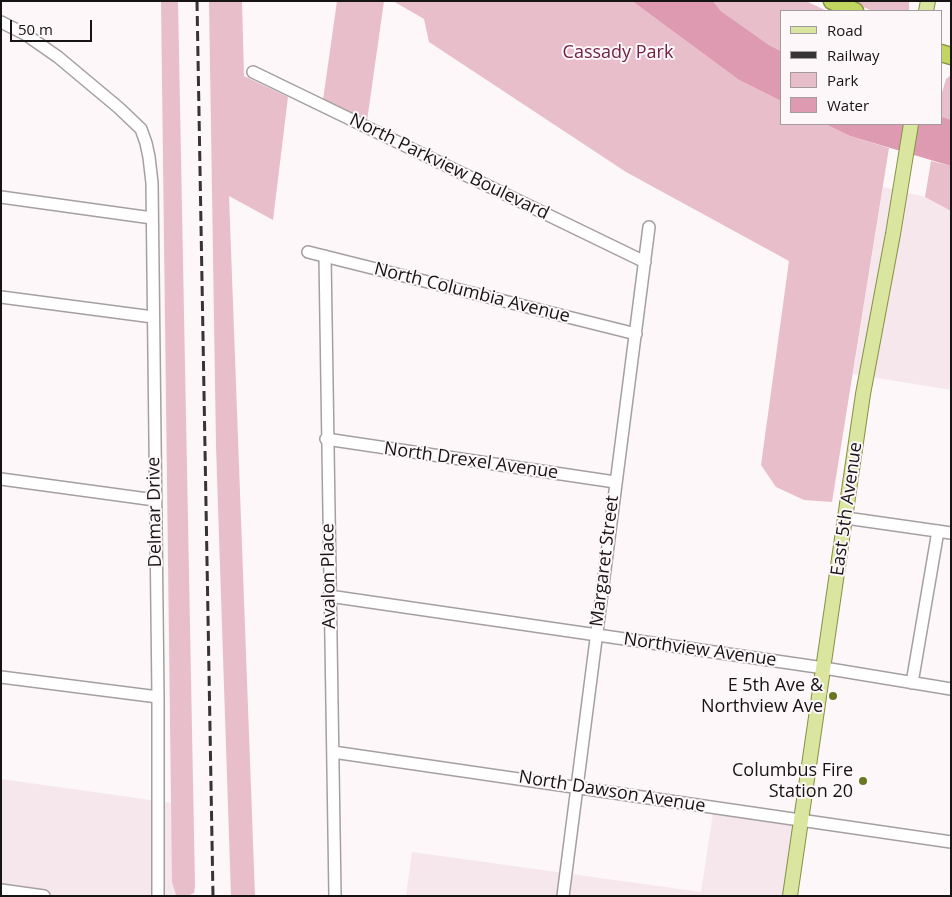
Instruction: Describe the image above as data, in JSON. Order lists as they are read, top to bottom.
{
  "streets": {
    "main road": ["East 5th Avenue"],
    "street": [
      "North Parkview Boulevard",
      "North Columbia Avenue",
      "North Drexel Avenue",
      "Delmar Drive",
      "Margaret Street",
      "Avalon Place",
      "Northview Avenue",
      "North Dawson Avenue"
    ]
  },
  "crossings": [
    ["North Parkview Boulevard", "Margaret Street"],
    ["North Columbia Avenue", "Margaret Street"],
    ["North Columbia Avenue", "Avalon Place"],
    ["North Drexel Avenue", "Margaret Street"],
    ["North Drexel Avenue", "Avalon Place"],
    ["East 5th Avenue", "Northview Avenue"],
    ["East 5th Avenue", "North Dawson Avenue"],
    ["Margaret Street", "Northview Avenue"],
    ["Margaret Street", "North Dawson Avenue"],
    ["Avalon Place", "Northview Avenue"],
    ["Avalon Place", "North Dawson Avenue"]
  ],
  "parks": ["Cassady Park"],
  "places": ["E 5th Ave & Northview Ave", "Columbus Fire Station 20"],
  "legend": [
    "Road",
    "Railway",
    "Park",
    "Water"
  ],
  "scale_bar": "50 m"
}
